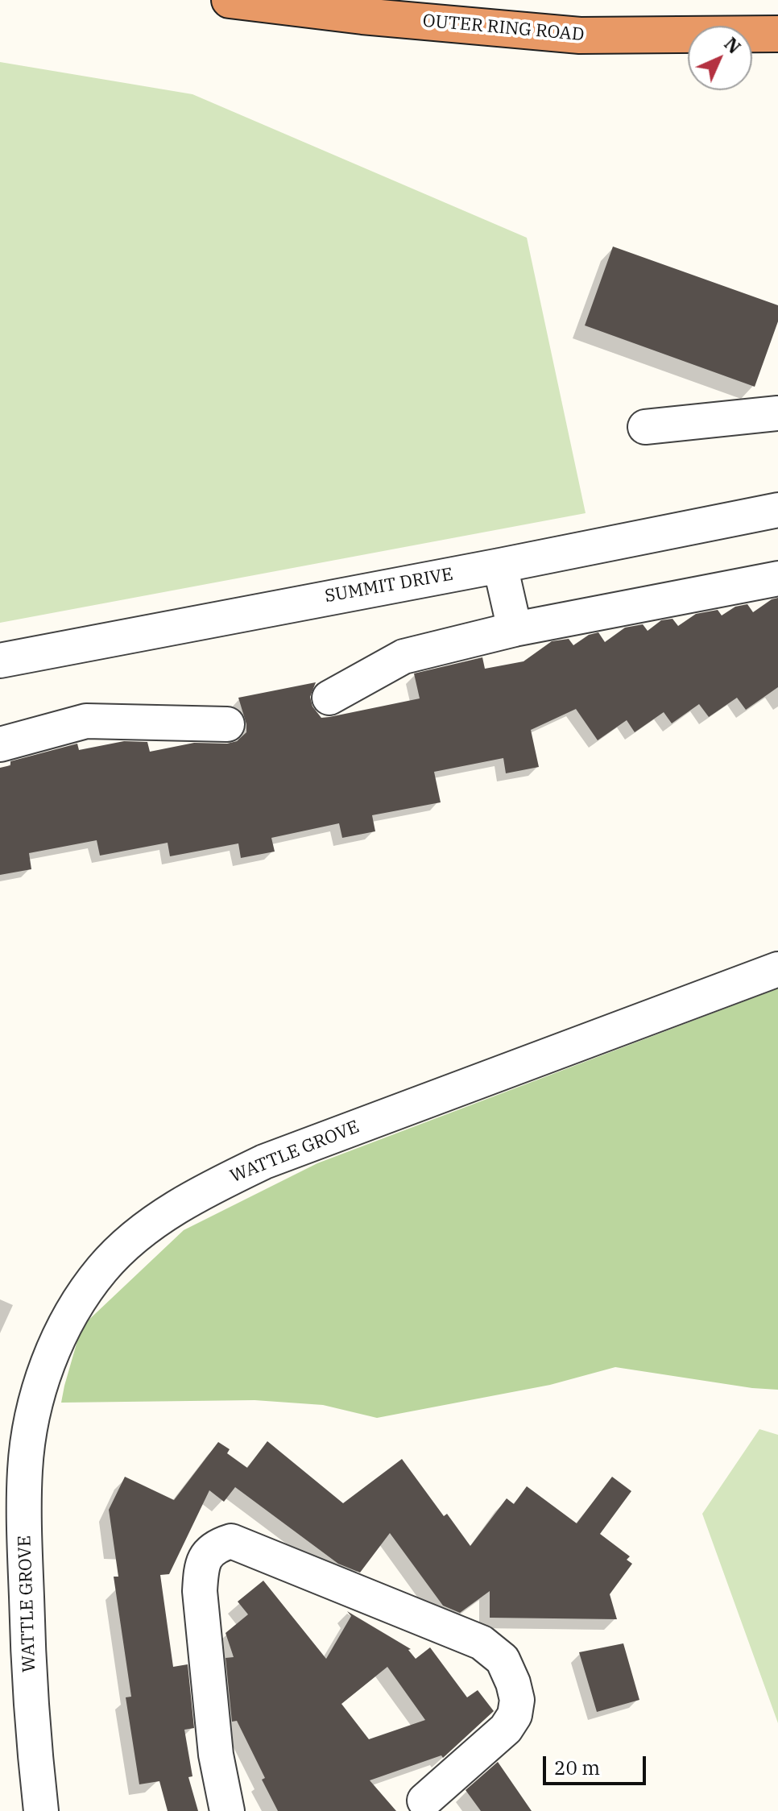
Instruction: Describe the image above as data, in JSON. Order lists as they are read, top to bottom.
{
  "streets": {
    "highway": ["OUTER RING ROAD"],
    "street": ["SUMMIT DRIVE", "WATTLE GROVE"]
  },
  "scale_bar": "20 m",
  "north": "top right"
}
